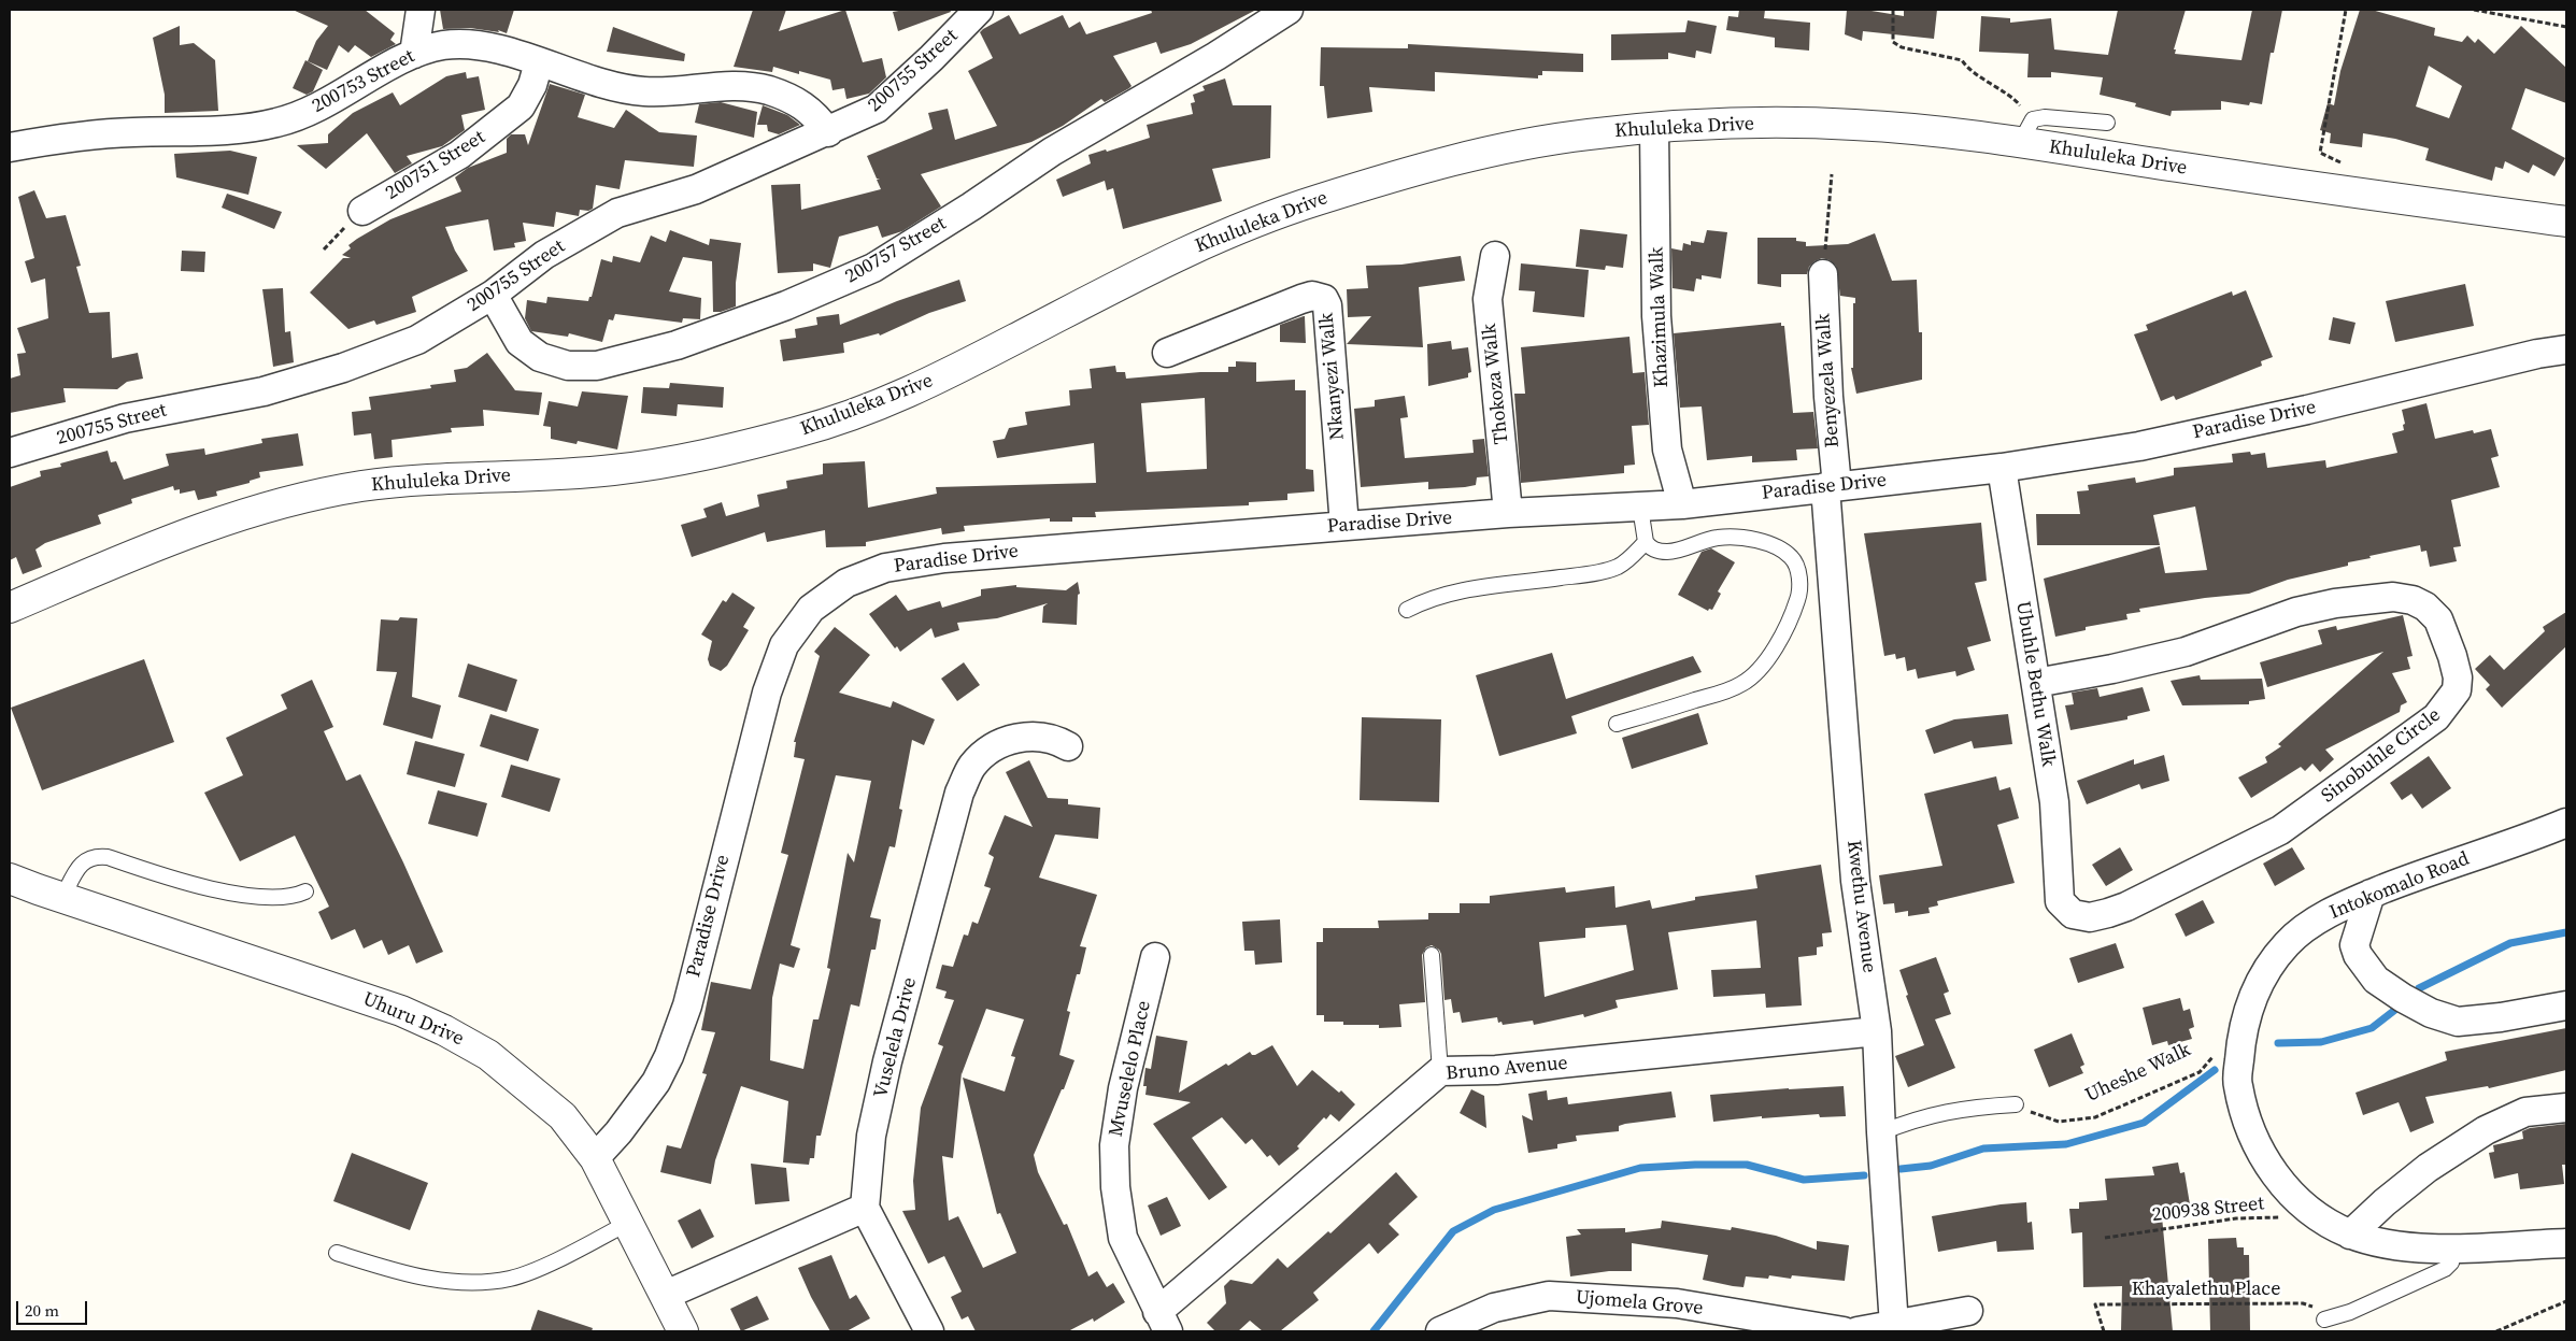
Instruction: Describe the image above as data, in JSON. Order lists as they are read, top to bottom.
{
  "streets": {
    "street": [
      "200755 Street",
      "200753 Street",
      "Khululeka Drive",
      "200751 Street",
      "200757 Street",
      "Khazimula Walk",
      "Nkanyezi Walk",
      "Benyezela Walk",
      "Thokoza Walk",
      "Paradise Drive",
      "Ubuhle Bethu Walk",
      "Sinobuhle Circle",
      "Intokomalo Road",
      "Kwethu Avenue",
      "Uhuru Drive",
      "Vuselela Drive",
      "Mvuselelo Place",
      "Bruno Avenue",
      "Ujomela Grove"
    ],
    "path": ["Uheshe Walk", "200938 Street", "Khayalethu Place"]
  },
  "crossings": [
    ["200755 Street", "200753 Street"],
    ["200755 Street", "200757 Street"],
    ["200753 Street", "200751 Street"],
    ["Khululeka Drive", "Khazimula Walk"],
    ["Khazimula Walk", "Paradise Drive"],
    ["Nkanyezi Walk", "Paradise Drive"],
    ["Benyezela Walk", "Paradise Drive"],
    ["Benyezela Walk", "Kwethu Avenue"],
    ["Thokoza Walk", "Paradise Drive"],
    ["Paradise Drive", "Ubuhle Bethu Walk"],
    ["Paradise Drive", "Kwethu Avenue"],
    ["Paradise Drive", "Uhuru Drive"],
    ["Ubuhle Bethu Walk", "Sinobuhle Circle"],
    ["Intokomalo Road", "Uheshe Walk"],
    ["Intokomalo Road", "200938 Street"],
    ["Kwethu Avenue", "Bruno Avenue"],
    ["Mvuselelo Place", "Bruno Avenue"]
  ],
  "scale_bar": "20 m"
}
